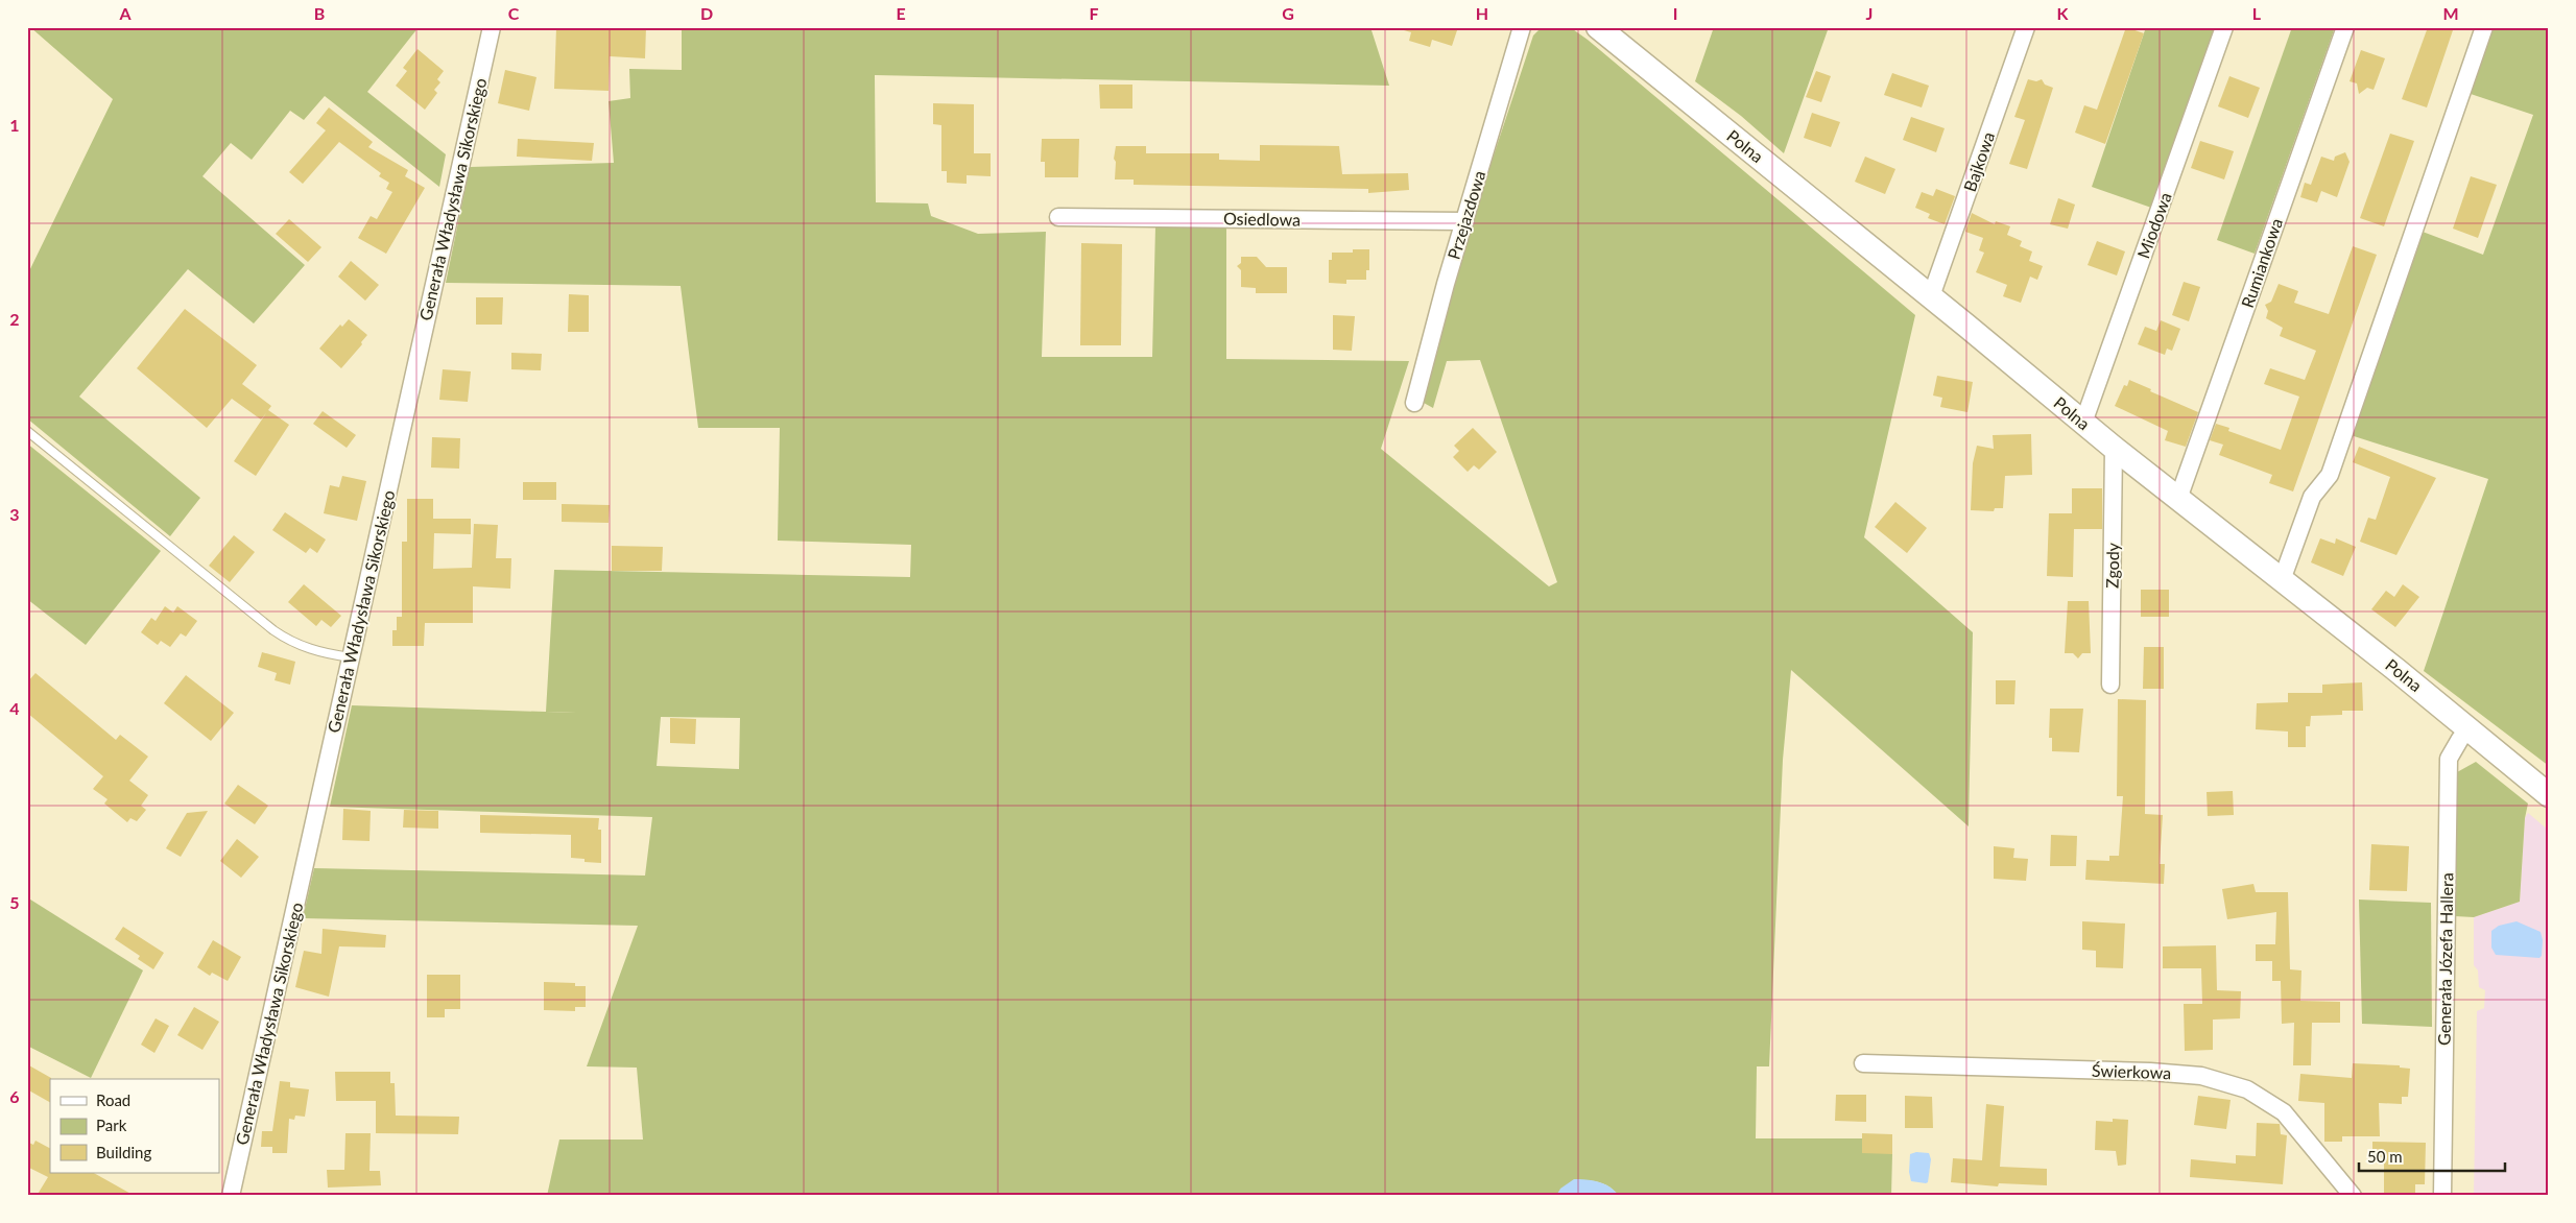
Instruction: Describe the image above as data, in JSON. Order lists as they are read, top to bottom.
{
  "streets": {
    "street": [
      "Polna",
      "Bajkowa",
      "Generała Władysława Sikorskiego",
      "Przejazdowa",
      "Osiedlowa",
      "Miodowa",
      "Rumiankowa",
      "Zgody",
      "Generała Józefa Hallera",
      "Świerkowa"
    ]
  },
  "crossings": [
    ["Polna", "Bajkowa"],
    ["Polna", "Miodowa"],
    ["Polna", "Rumiankowa"],
    ["Polna", "Zgody"],
    ["Polna", "Generała Józefa Hallera"],
    ["Przejazdowa", "Osiedlowa"]
  ],
  "legend": ["Road", "Park", "Building"],
  "scale_bar": "50 m",
  "grid": {
    "columns": [
      "A",
      "B",
      "C",
      "D",
      "E",
      "F",
      "G",
      "H",
      "I",
      "J",
      "K",
      "L",
      "M"
    ],
    "rows": [
      "1",
      "2",
      "3",
      "4",
      "5",
      "6"
    ]
  }
}
